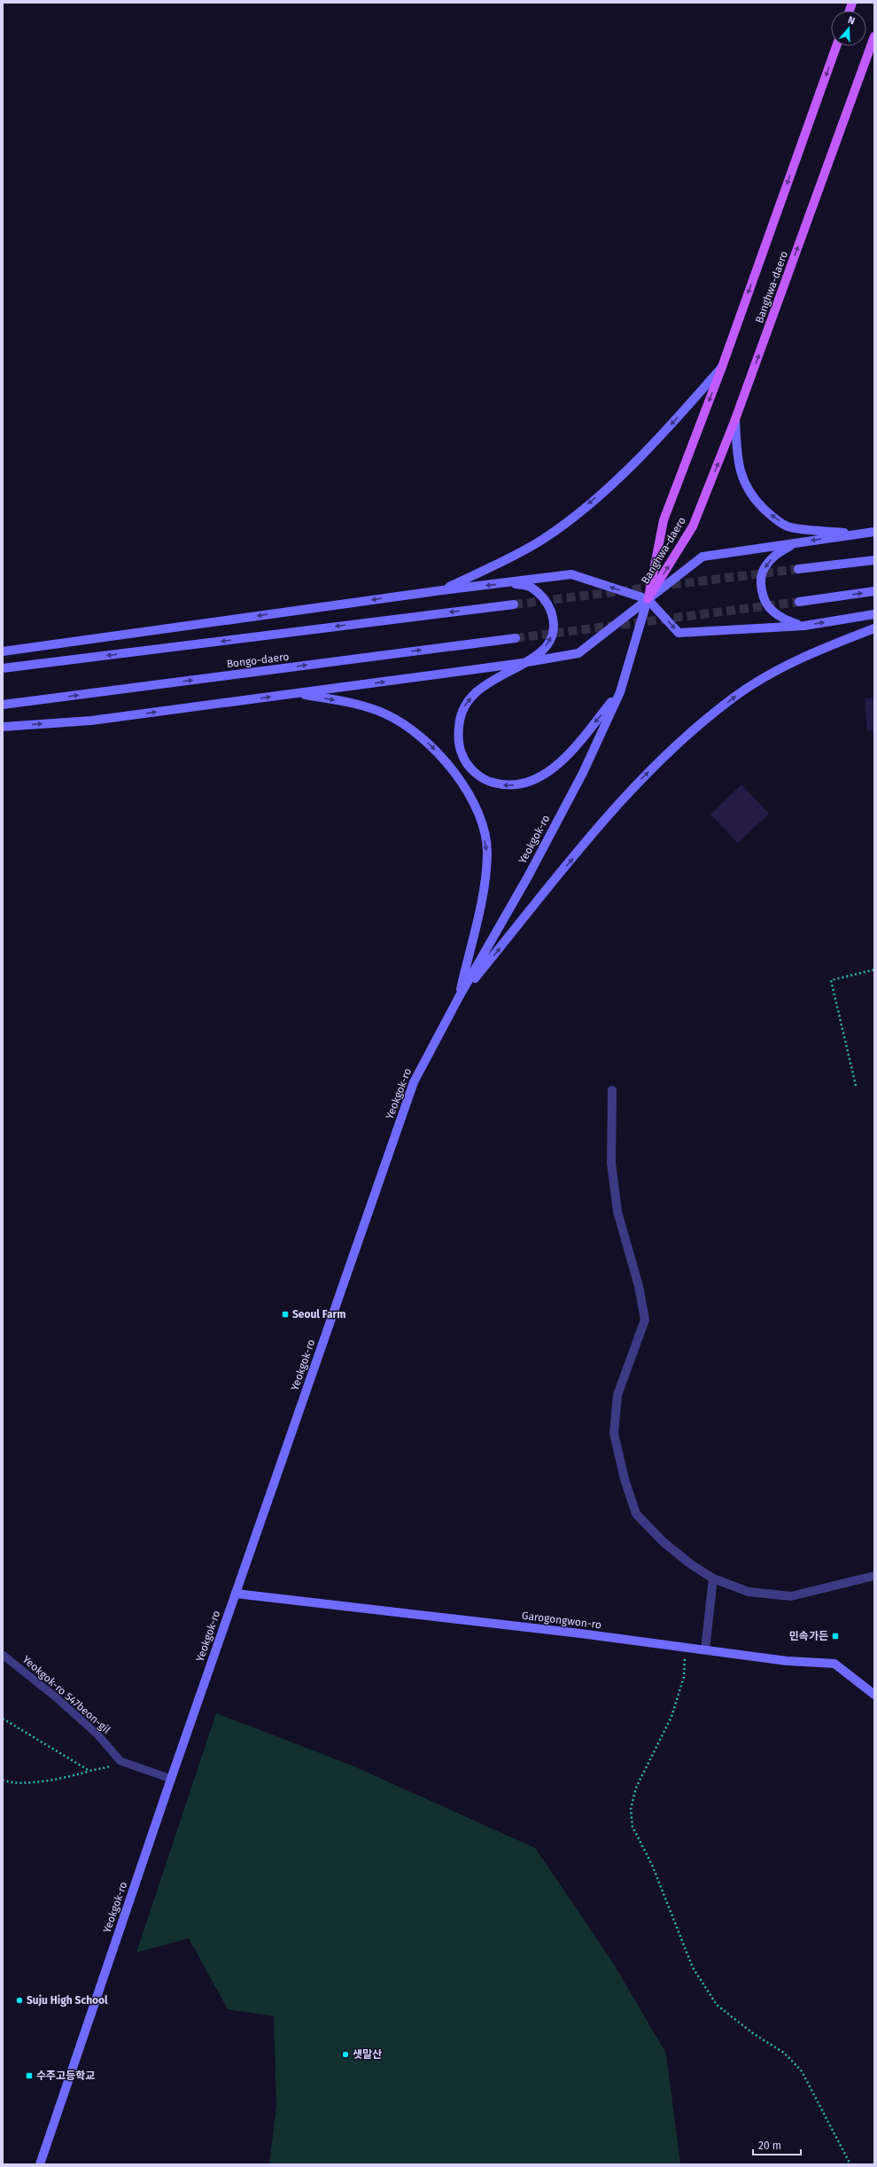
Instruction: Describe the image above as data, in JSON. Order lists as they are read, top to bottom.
{
  "streets": {
    "main road": ["Banghwa-daero"],
    "street": ["Bongo-daero", "Yeokgok-ro", "Garogongwon-ro"],
    "lane": ["Yeokgok-ro 547beon-gil"]
  },
  "crossings": [
    ["Banghwa-daero", "Yeokgok-ro"],
    ["Yeokgok-ro", "Garogongwon-ro"],
    ["Yeokgok-ro", "Yeokgok-ro 547beon-gil"]
  ],
  "places": {
    "transit": ["Seoul Farm", "민속가든", "수주고등학교"],
    "other": ["Suju High School", "샛말산"]
  },
  "scale_bar": "20 m",
  "north": "top"
}
